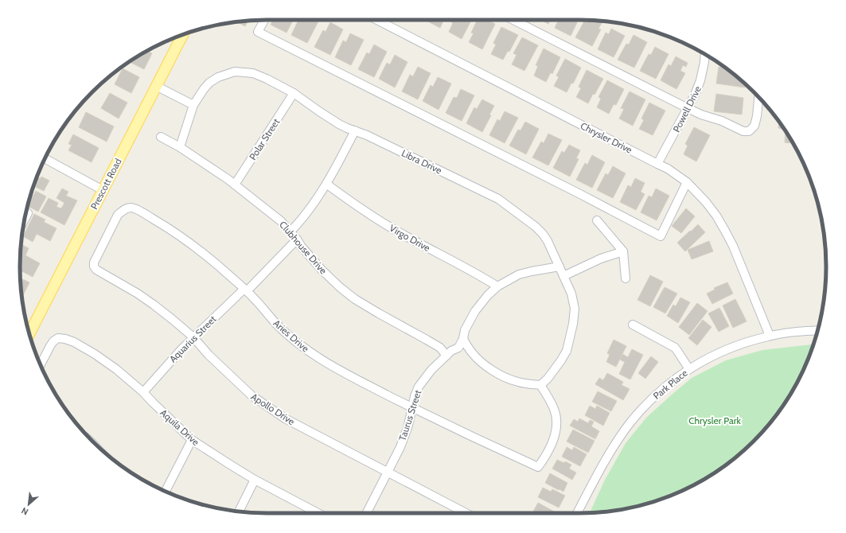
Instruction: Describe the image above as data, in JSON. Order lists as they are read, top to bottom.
{
  "streets": {
    "main road": ["Prescott Road"],
    "street": [
      "Powell Drive",
      "Chrysler Drive",
      "Polar Street",
      "Libra Drive",
      "Virgo Drive",
      "Clubhouse Drive",
      "Aries Drive",
      "Aquarius Street",
      "Park Place",
      "Apollo Drive",
      "Taurus Street",
      "Aquila Drive"
    ]
  },
  "crossings": [
    ["Powell Drive", "Chrysler Drive"],
    ["Chrysler Drive", "Park Place"],
    ["Polar Street", "Libra Drive"],
    ["Polar Street", "Clubhouse Drive"],
    ["Libra Drive", "Virgo Drive"],
    ["Libra Drive", "Clubhouse Drive"],
    ["Libra Drive", "Aries Drive"],
    ["Libra Drive", "Taurus Street"],
    ["Virgo Drive", "Aries Drive"],
    ["Virgo Drive", "Taurus Street"],
    ["Clubhouse Drive", "Aquarius Street"],
    ["Clubhouse Drive", "Taurus Street"],
    ["Aries Drive", "Aquarius Street"],
    ["Aries Drive", "Apollo Drive"],
    ["Aries Drive", "Taurus Street"],
    ["Aquarius Street", "Apollo Drive"],
    ["Aquarius Street", "Aquila Drive"],
    ["Apollo Drive", "Taurus Street"]
  ],
  "parks": ["Chrysler Park"],
  "north": "bottom left"
}
